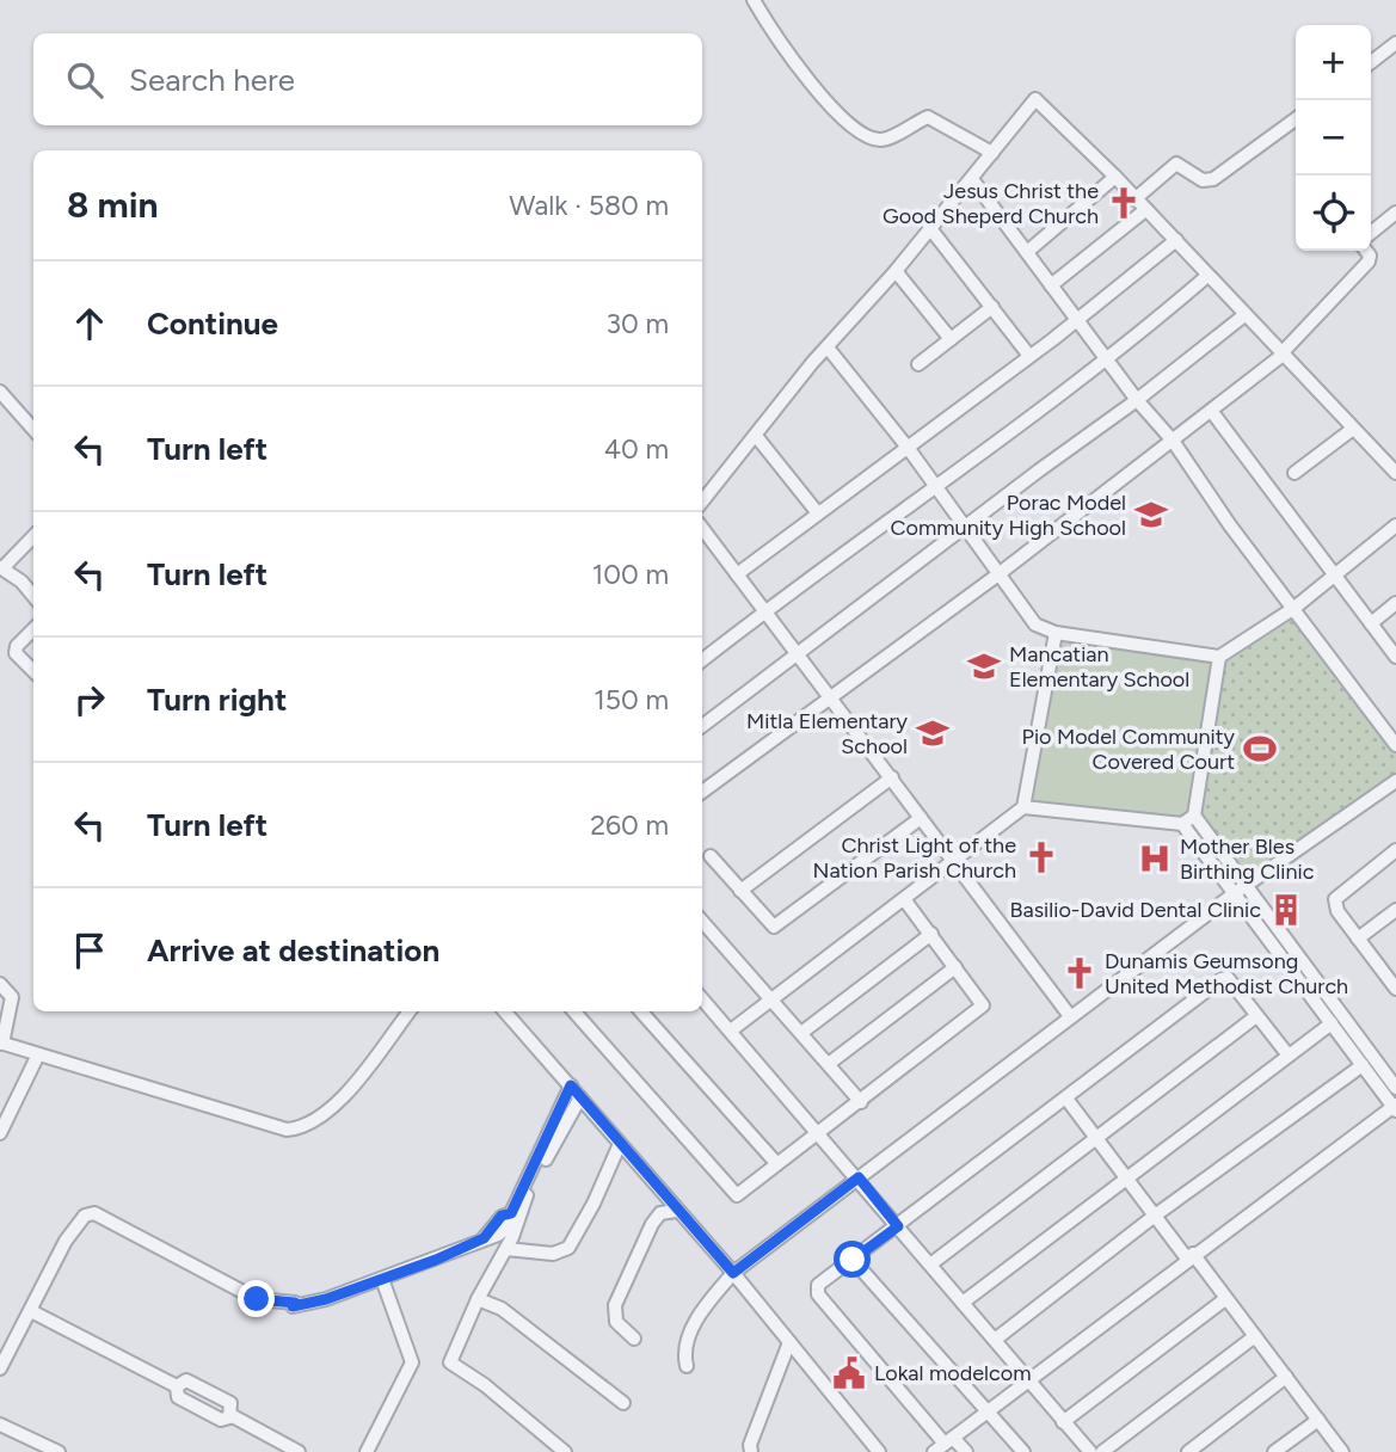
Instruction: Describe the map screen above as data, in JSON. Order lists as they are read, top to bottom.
{
  "places": {
    "church": ["Jesus Christ the Good Sheperd Church", "Christ Light of the Nation Parish Church", "Dunamis Geumsong United Methodist Church"],
    "school or university": ["Porac Model Community High School", "Mancatian Elementary School", "Mitla Elementary School"],
    "sports": ["Pio Model Community Covered Court"],
    "hospital": ["Mother Bles Birthing Clinic"],
    "building": ["Basilio-David Dental Clinic"],
    "public building": ["Lokal modelcom"]
  },
  "page": {
    "map_buttons": ["+", "−"],
    "search": "Search here",
    "heading": ["8 min", "Walk · 580 m"],
    "list": [
      ["Continue", "30 m"],
      ["Turn left", "40 m"],
      ["Turn left", "100 m"],
      ["Turn right", "150 m"],
      ["Turn left", "260 m"],
      "Arrive at destination"
    ]
  }
}
